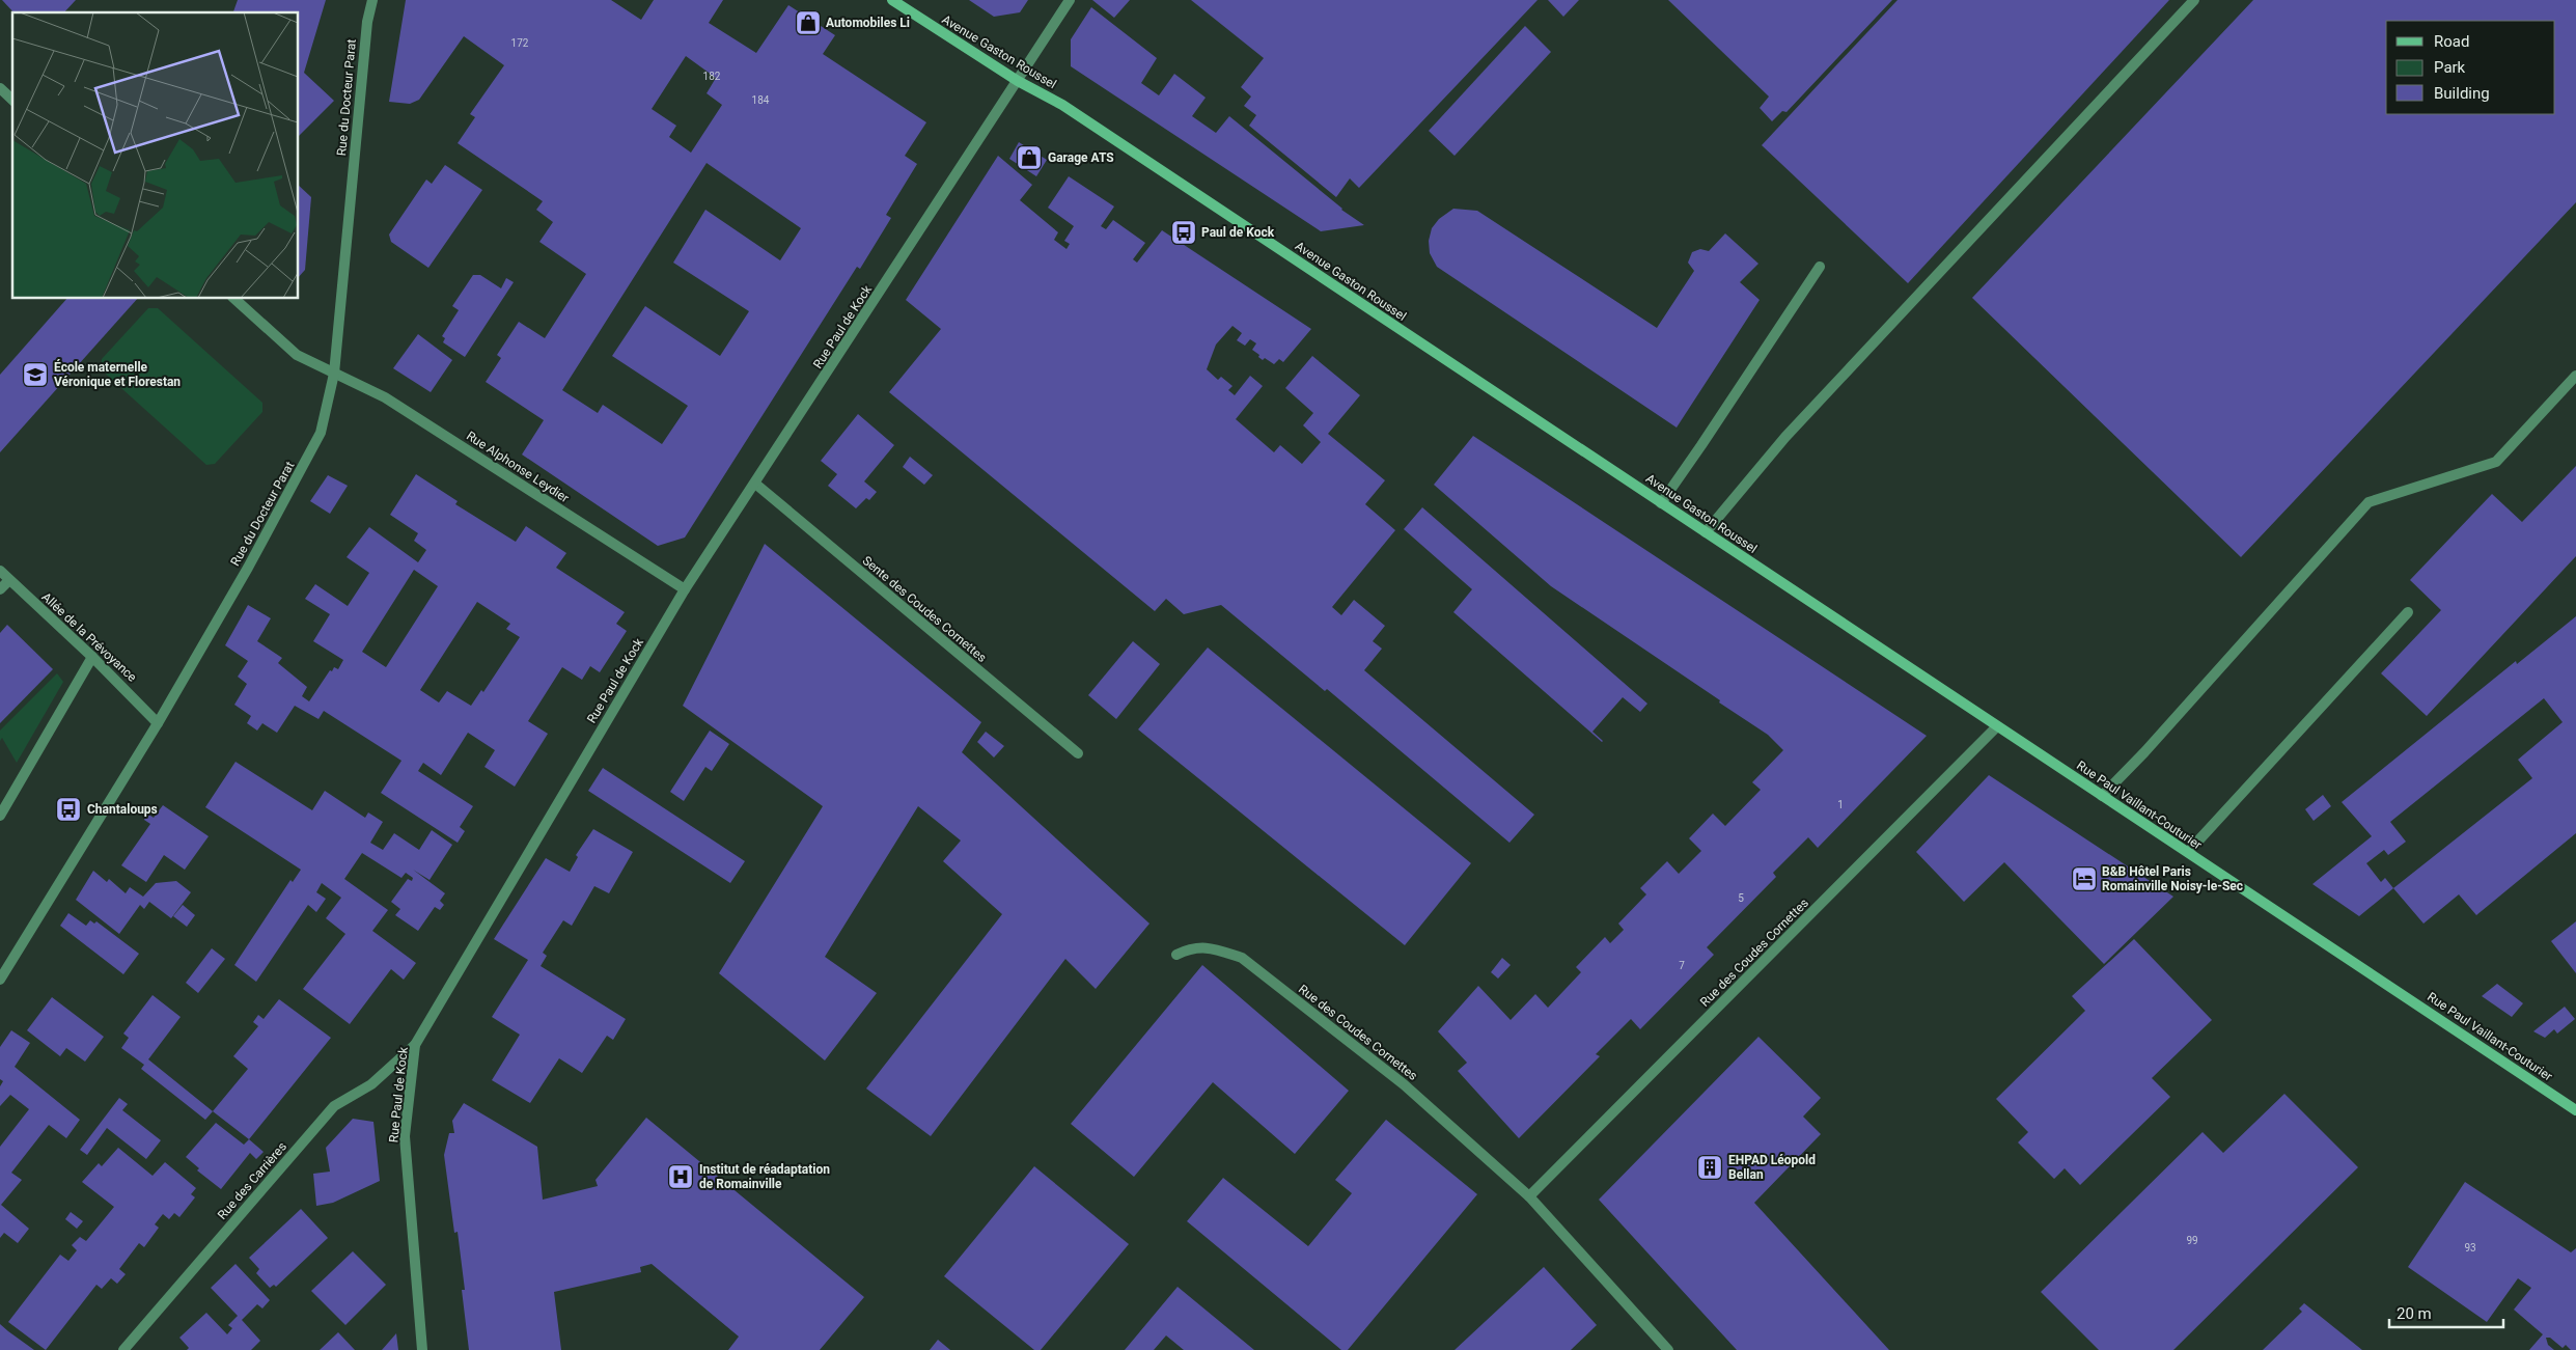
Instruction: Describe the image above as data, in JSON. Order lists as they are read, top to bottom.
{
  "streets": {
    "main road": ["Avenue Gaston Roussel", "Rue Paul Vaillant-Couturier"],
    "street": [
      "Rue du Docteur Parat",
      "Rue Paul de Kock",
      "Rue Alphonse Leydier",
      "Sente des Coudes Cornettes",
      "Allée de la Prévoyance",
      "Rue des Coudes Cornettes",
      "Rue des Carrières"
    ]
  },
  "crossings": [
    ["Avenue Gaston Roussel", "Rue Paul de Kock"],
    ["Avenue Gaston Roussel", "Rue Paul Vaillant-Couturier"],
    ["Rue du Docteur Parat", "Rue Alphonse Leydier"],
    ["Rue du Docteur Parat", "Allée de la Prévoyance"],
    ["Rue Paul de Kock", "Rue Alphonse Leydier"],
    ["Rue Paul de Kock", "Sente des Coudes Cornettes"],
    ["Rue Paul de Kock", "Rue des Carrières"],
    ["Rue Paul Vaillant-Couturier", "Rue des Coudes Cornettes"]
  ],
  "places": {
    "shop": ["Automobiles Li", "Garage ATS"],
    "bus stop": ["Paul de Kock", "Chantaloups"],
    "school or university": ["École maternelle Véronique et Florestan"],
    "hotel": ["B&B Hôtel Paris Romainville Noisy-le-Sec"],
    "building": ["EHPAD Léopold Bellan"],
    "hospital": ["Institut de réadaptation de Romainville"]
  },
  "house_numbers": [
    "172",
    "182",
    "184",
    "1",
    "5",
    "7",
    "99",
    "93"
  ],
  "legend": ["Road", "Park", "Building"],
  "scale_bar": "20 m"
}
